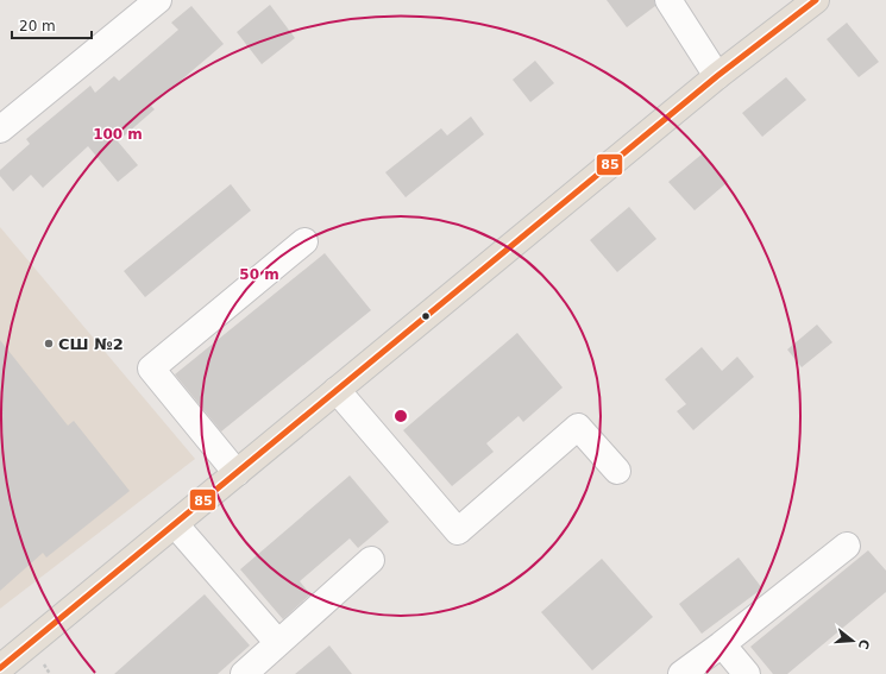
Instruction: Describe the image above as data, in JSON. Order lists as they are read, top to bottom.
{
  "places": ["СШ №2"],
  "lines": ["transit line 85"],
  "scale_bar": "20 m",
  "north": "right",
  "rings": ["100 m", "50 m"]
}
